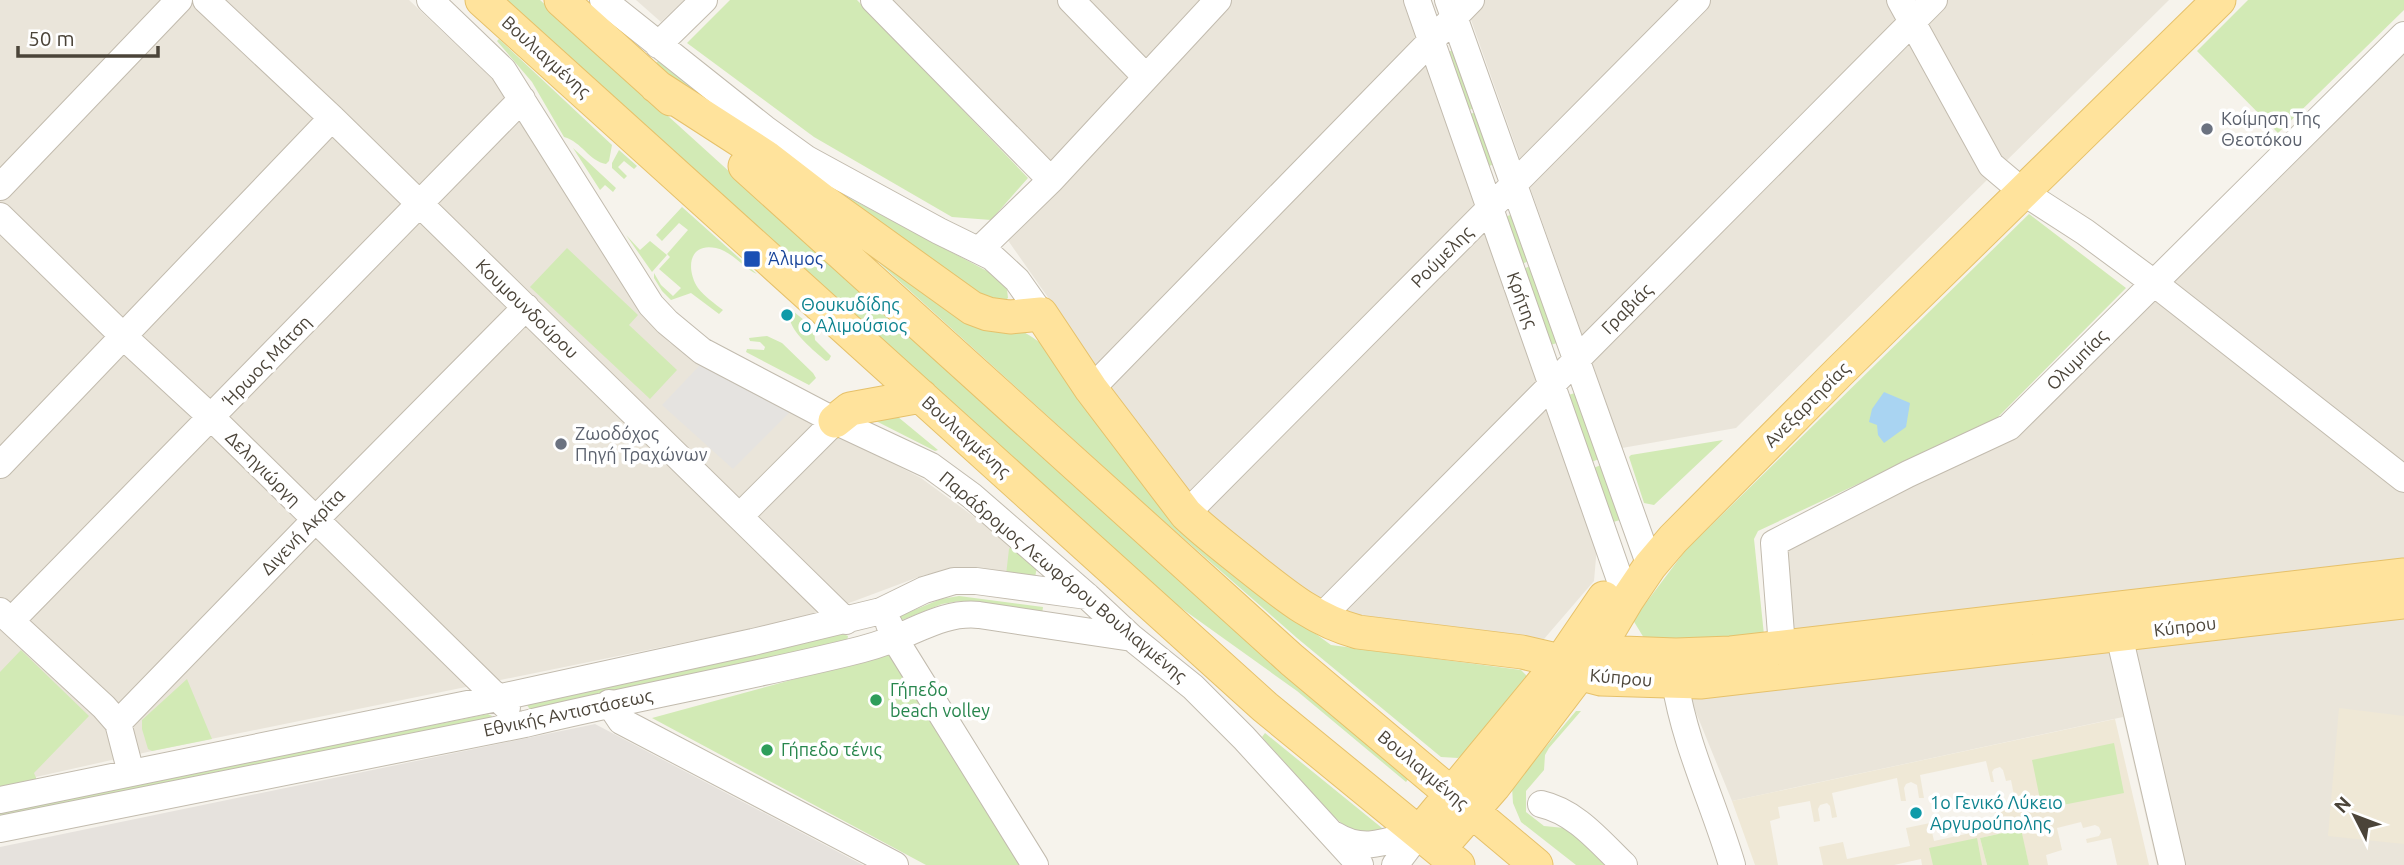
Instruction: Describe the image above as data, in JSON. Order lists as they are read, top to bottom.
{
  "streets": {
    "main road": ["Βουλιαγμένης", "Ανεξαρτησίας", "Κύπρου"],
    "street": [
      "Ρούμελης",
      "Κρήτης",
      "Κουμουνδούρου",
      "Γραβιάς",
      "Ολυμπίας",
      "Ήρωος Μάτση",
      "Δεληγιώργη",
      "Διγενή Ακρίτα",
      "Παράδρομος Λεωφόρου Βουλιαγμένης",
      "Εθνικής Αντιστάσεως"
    ]
  },
  "crossings": [
    ["Βουλιαγμένης", "Ανεξαρτησίας"],
    ["Ρούμελης", "Κρήτης"],
    ["Κρήτης", "Γραβιάς"],
    ["Κρήτης", "Ανεξαρτησίας"],
    ["Κουμουνδούρου", "Ήρωος Μάτση"],
    ["Κουμουνδούρου", "Διγενή Ακρίτα"],
    ["Κουμουνδούρου", "Εθνικής Αντιστάσεως"],
    ["Ολυμπίας", "Κύπρου"],
    ["Ήρωος Μάτση", "Δεληγιώργη"],
    ["Ήρωος Μάτση", "Παράδρομος Λεωφόρου Βουλιαγμένης"],
    ["Ανεξαρτησίας", "Κύπρου"],
    ["Δεληγιώργη", "Διγενή Ακρίτα"],
    ["Δεληγιώργη", "Εθνικής Αντιστάσεως"],
    ["Παράδρομος Λεωφόρου Βουλιαγμένης", "Εθνικής Αντιστάσεως"]
  ],
  "places": {
    "other": [
      "Κοίμηση Της Θεοτόκου",
      "Θουκυδίδης ο Αλιμούσιος",
      "Ζωοδόχος Πηγή Τραχώνων",
      "Γήπεδο beach volley",
      "Γήπεδο τένις",
      "1ο Γενικό Λύκειο Αργυρούπολης"
    ],
    "transit": ["Άλιμος"]
  },
  "scale_bar": "50 m",
  "north": "top left"
}
